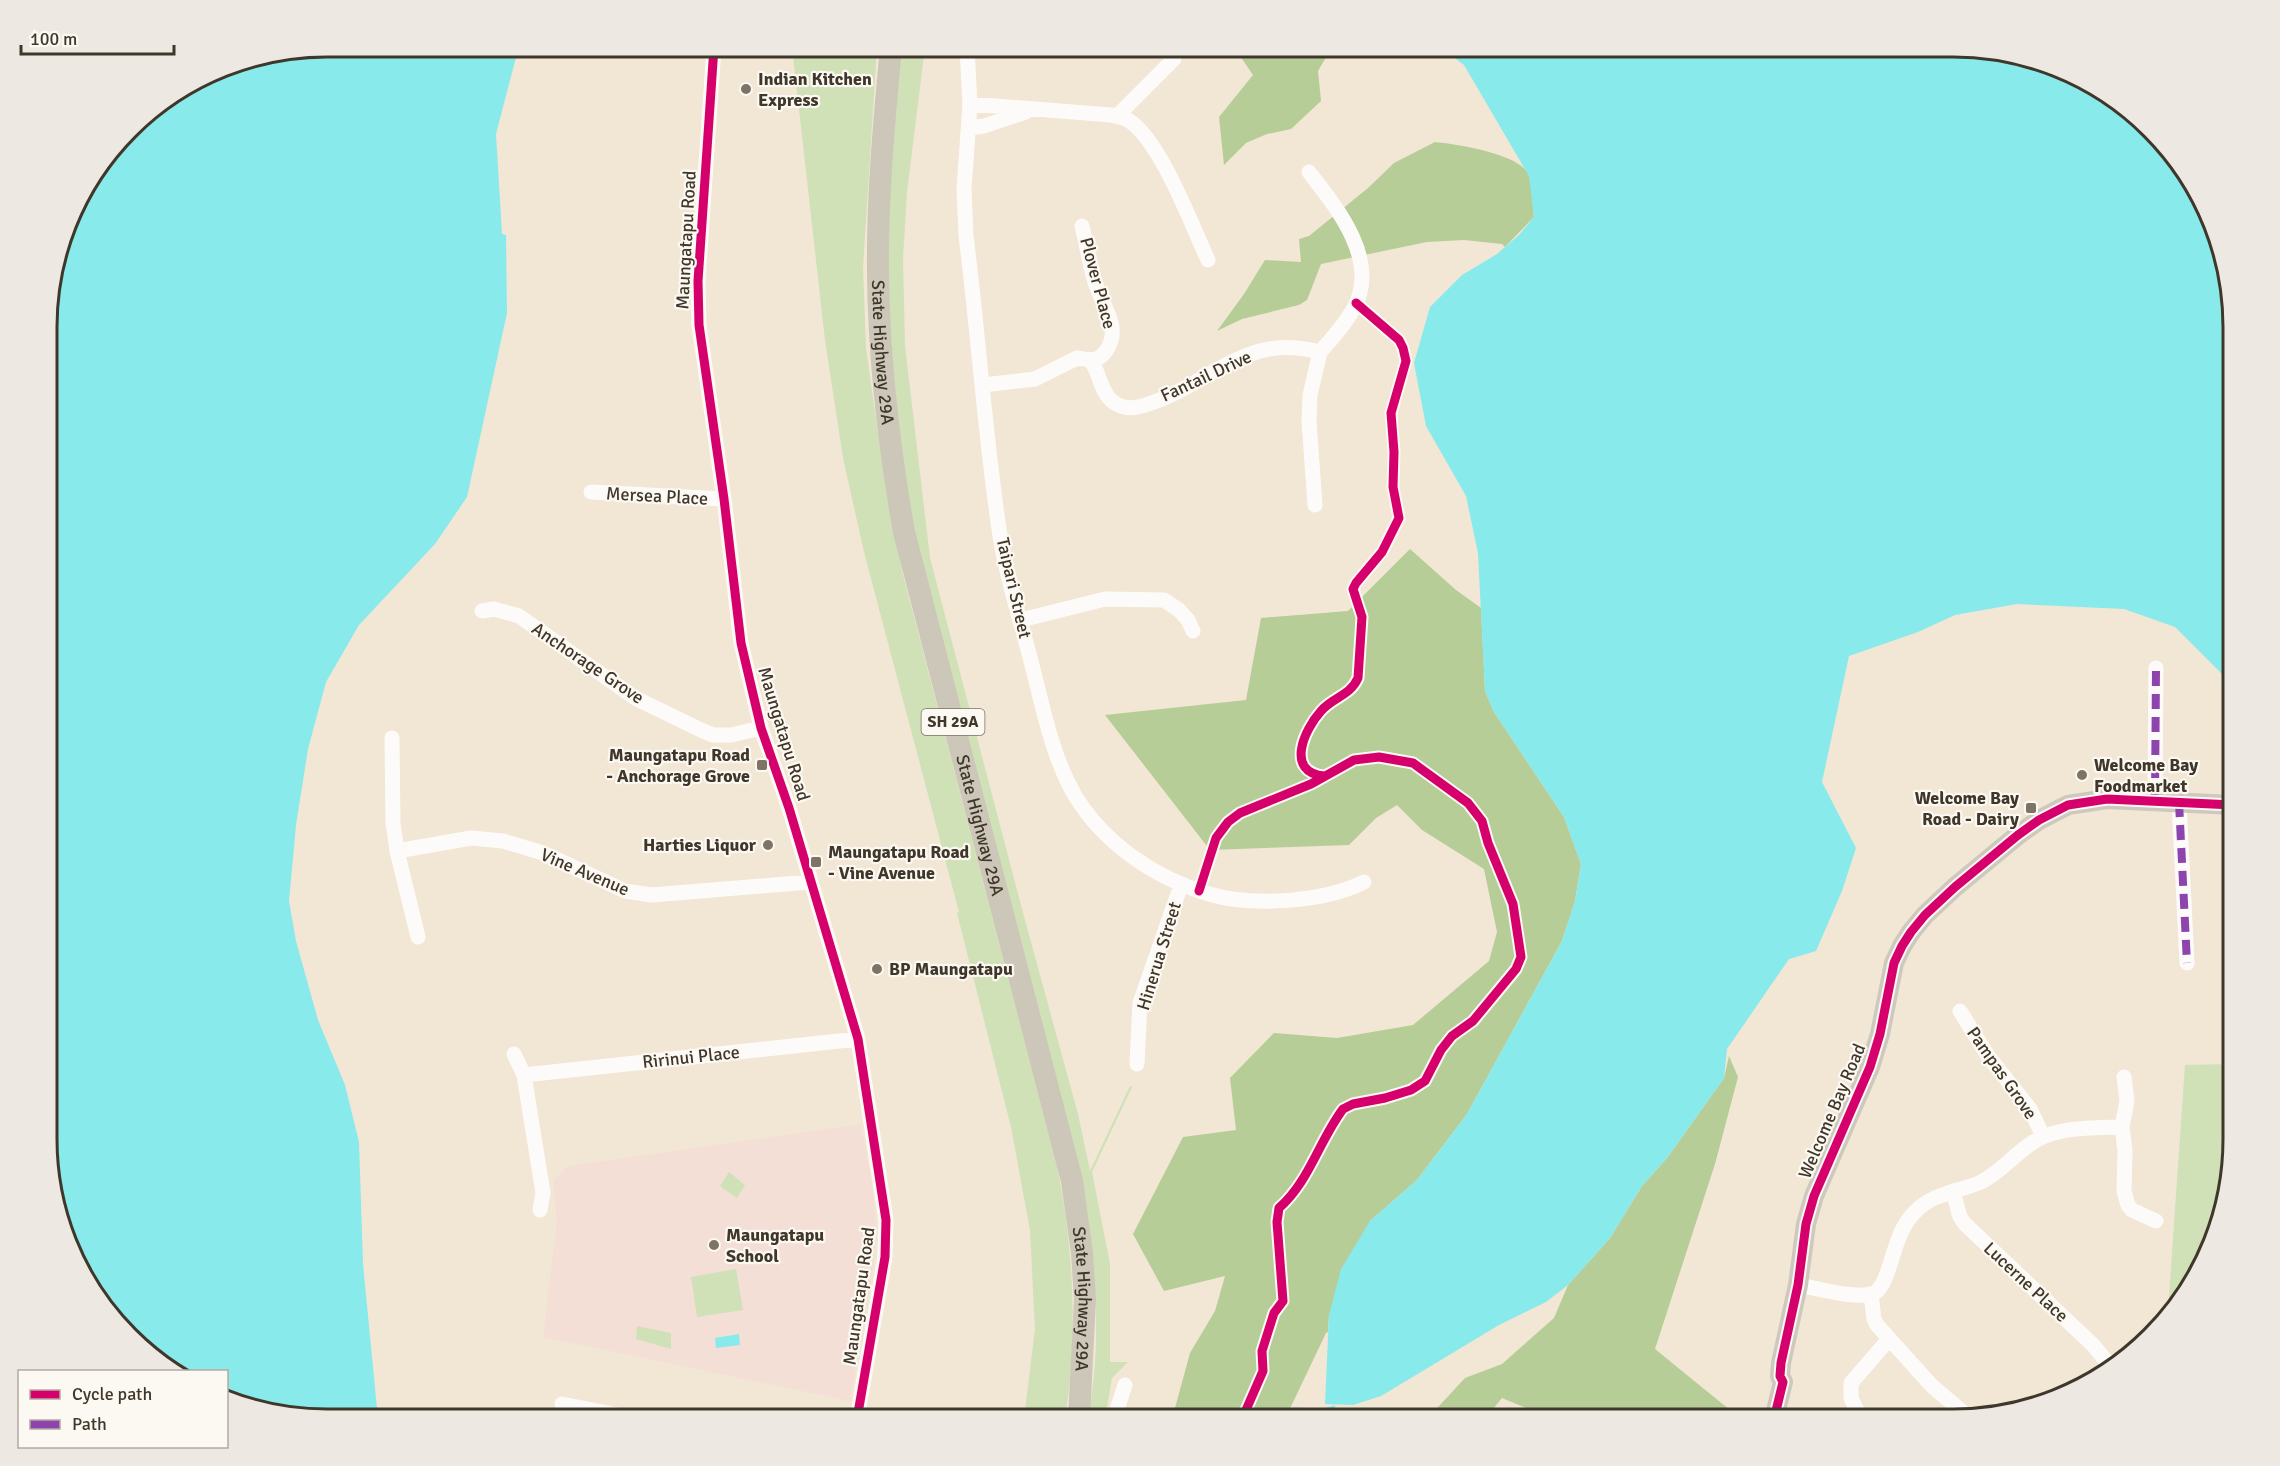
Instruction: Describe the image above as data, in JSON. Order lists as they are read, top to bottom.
{
  "streets": {
    "highway": ["State Highway 29A", "SH 29A"],
    "main road": ["Welcome Bay Road"],
    "street": [
      "Maungatapu Road",
      "Plover Place",
      "Fantail Drive",
      "Mersea Place",
      "Taipari Street",
      "Anchorage Grove",
      "Vine Avenue",
      "Hinerua Street",
      "Ririnui Place",
      "Pampas Grove",
      "Lucerne Place"
    ]
  },
  "crossings": [
    ["Maungatapu Road", "Mersea Place"],
    ["Maungatapu Road", "Anchorage Grove"],
    ["Maungatapu Road", "Vine Avenue"],
    ["Maungatapu Road", "Ririnui Place"],
    ["Plover Place", "Fantail Drive"],
    ["Taipari Street", "Hinerua Street"]
  ],
  "places": {
    "other": [
      "Indian Kitchen Express",
      "Welcome Bay Foodmarket",
      "Harties Liquor",
      "BP Maungatapu",
      "Maungatapu School"
    ],
    "transit": ["Maungatapu Road - Anchorage Grove", "Welcome Bay Road - Dairy", "Maungatapu Road - Vine Avenue"]
  },
  "legend": ["Cycle path", "Path"],
  "scale_bar": "100 m"
}
